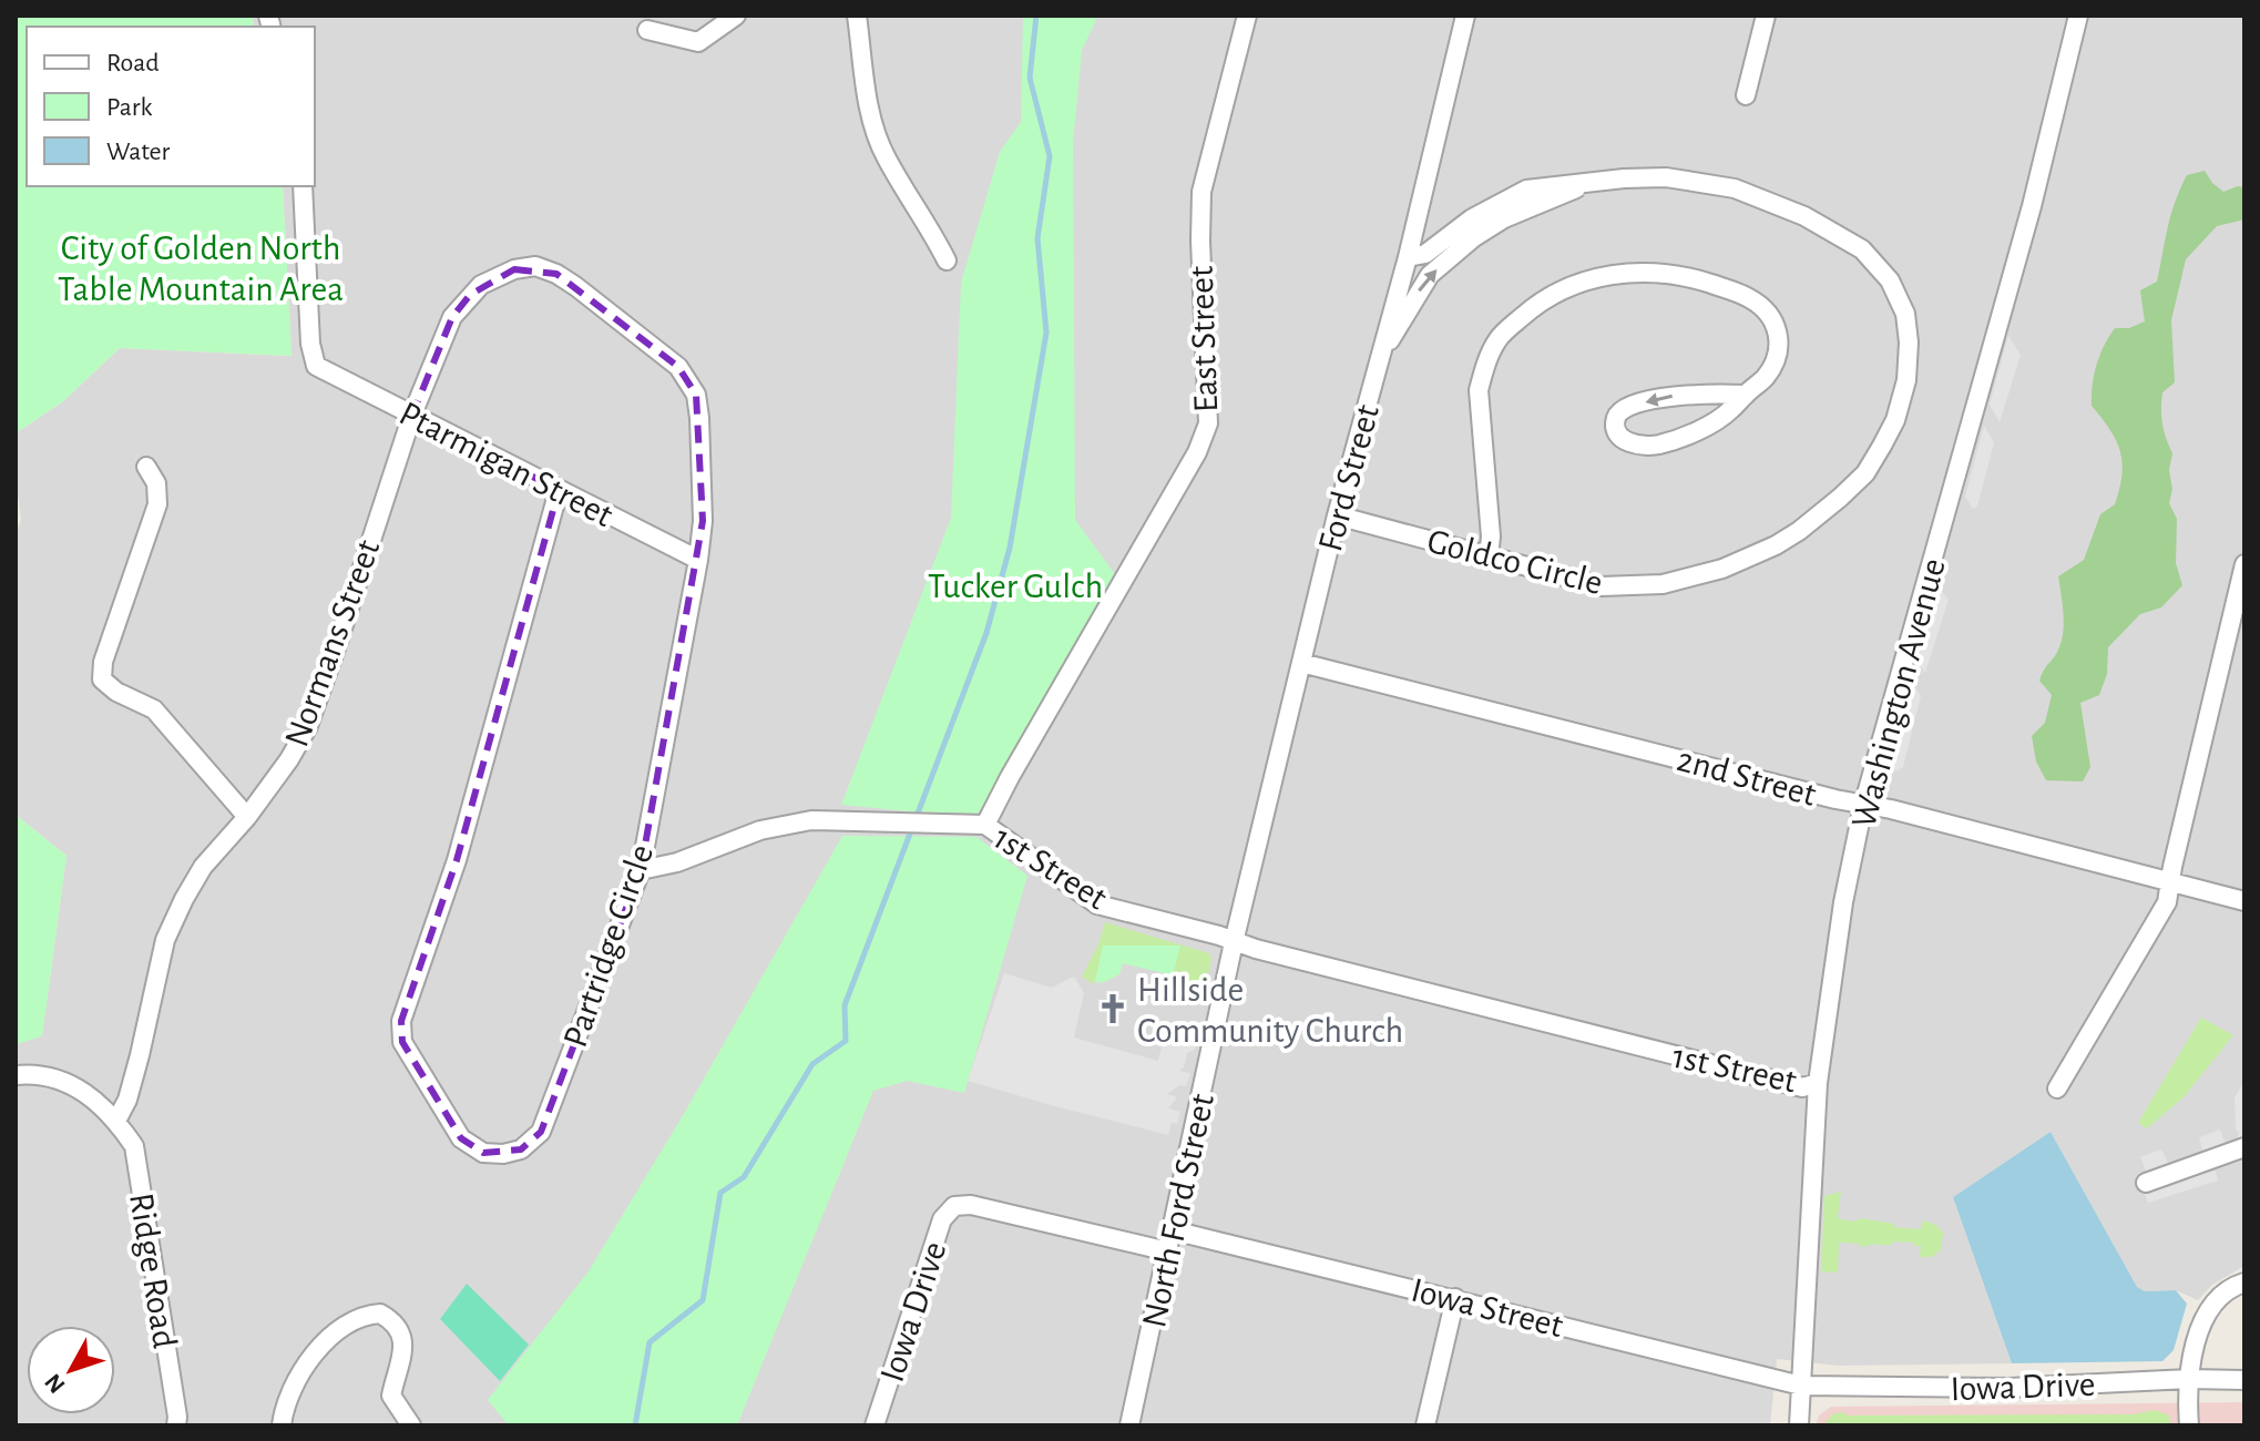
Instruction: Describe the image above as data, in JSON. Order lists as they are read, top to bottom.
{
  "streets": {
    "street": [
      "East Street",
      "Ptarmigan Street",
      "Ford Street",
      "Goldco Circle",
      "Normans Street",
      "Washington Avenue",
      "2nd Street",
      "1st Street",
      "Partridge Circle",
      "North Ford Street",
      "Ridge Road",
      "Iowa Street",
      "Iowa Drive"
    ]
  },
  "crossings": [
    ["East Street", "1st Street"],
    ["Ptarmigan Street", "Normans Street"],
    ["Ptarmigan Street", "Partridge Circle"],
    ["Ford Street", "Goldco Circle"],
    ["Ford Street", "2nd Street"],
    ["Ford Street", "1st Street"],
    ["Ford Street", "North Ford Street"],
    ["Normans Street", "Partridge Circle"],
    ["Normans Street", "Ridge Road"],
    ["Washington Avenue", "2nd Street"],
    ["Washington Avenue", "1st Street"],
    ["Washington Avenue", "Iowa Street"],
    ["Washington Avenue", "Iowa Drive"],
    ["1st Street", "Partridge Circle"],
    ["1st Street", "North Ford Street"],
    ["North Ford Street", "Iowa Street"],
    ["North Ford Street", "Iowa Drive"],
    ["Iowa Street", "Iowa Drive"]
  ],
  "parks": ["City of Golden North Table Mountain Area", "Tucker Gulch"],
  "places": {
    "church": ["Hillside Community Church"]
  },
  "legend": ["Road", "Park", "Water"],
  "north": "bottom left"
}
